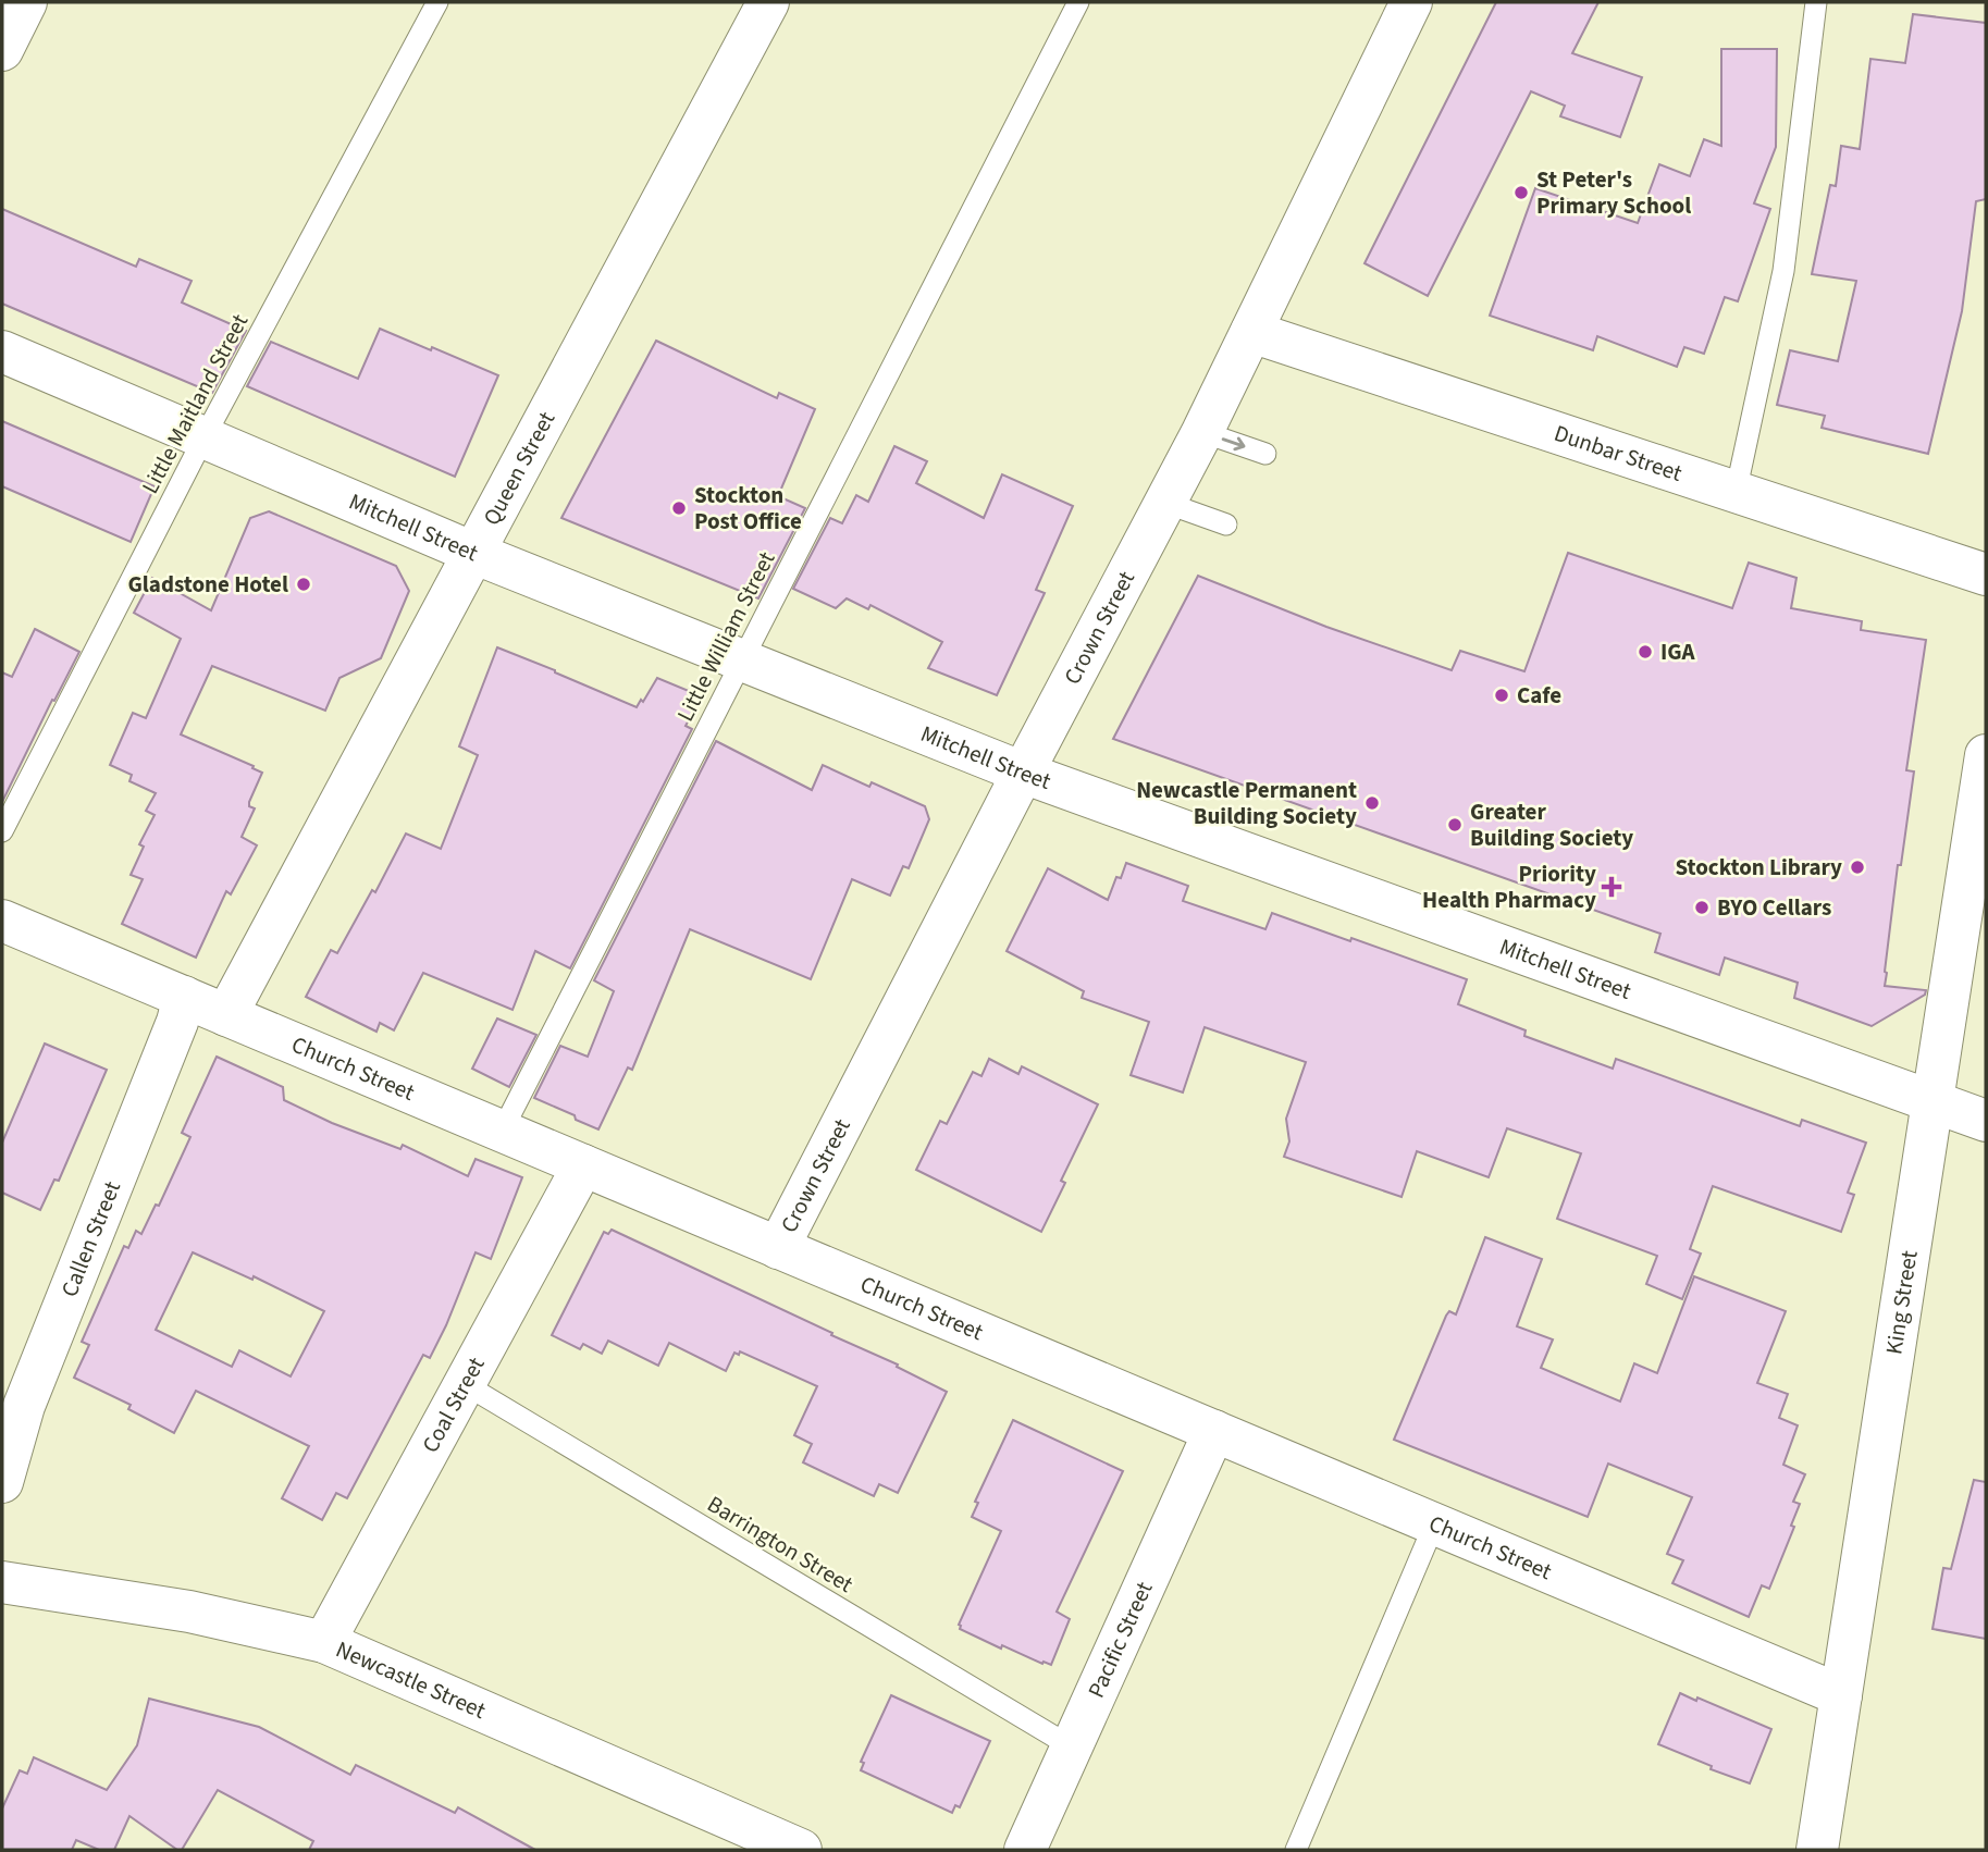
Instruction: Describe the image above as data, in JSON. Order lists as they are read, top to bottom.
{
  "streets": {
    "street": [
      "Dunbar Street",
      "Queen Street",
      "Mitchell Street",
      "Crown Street",
      "Church Street",
      "Callen Street",
      "King Street",
      "Coal Street",
      "Pacific Street",
      "Newcastle Street"
    ],
    "lane": ["Little Maitland Street", "Little William Street", "Barrington Street"]
  },
  "crossings": [
    ["Little Maitland Street", "Mitchell Street"],
    ["Dunbar Street", "Crown Street"],
    ["Queen Street", "Mitchell Street"],
    ["Queen Street", "Church Street"],
    ["Mitchell Street", "Crown Street"],
    ["Mitchell Street", "Little William Street"],
    ["Mitchell Street", "King Street"],
    ["Crown Street", "Church Street"],
    ["Little William Street", "Church Street"],
    ["Church Street", "Callen Street"],
    ["Church Street", "King Street"],
    ["Church Street", "Coal Street"],
    ["Church Street", "Pacific Street"],
    ["Coal Street", "Barrington Street"],
    ["Coal Street", "Newcastle Street"],
    ["Barrington Street", "Pacific Street"]
  ],
  "places": {
    "other": [
      "St Peter's Primary School",
      "Stockton Post Office",
      "Gladstone Hotel",
      "IGA",
      "Cafe",
      "Newcastle Permanent Building Society",
      "Greater Building Society",
      "Stockton Library",
      "BYO Cellars"
    ],
    "health": ["Priority Health Pharmacy"]
  }
}
